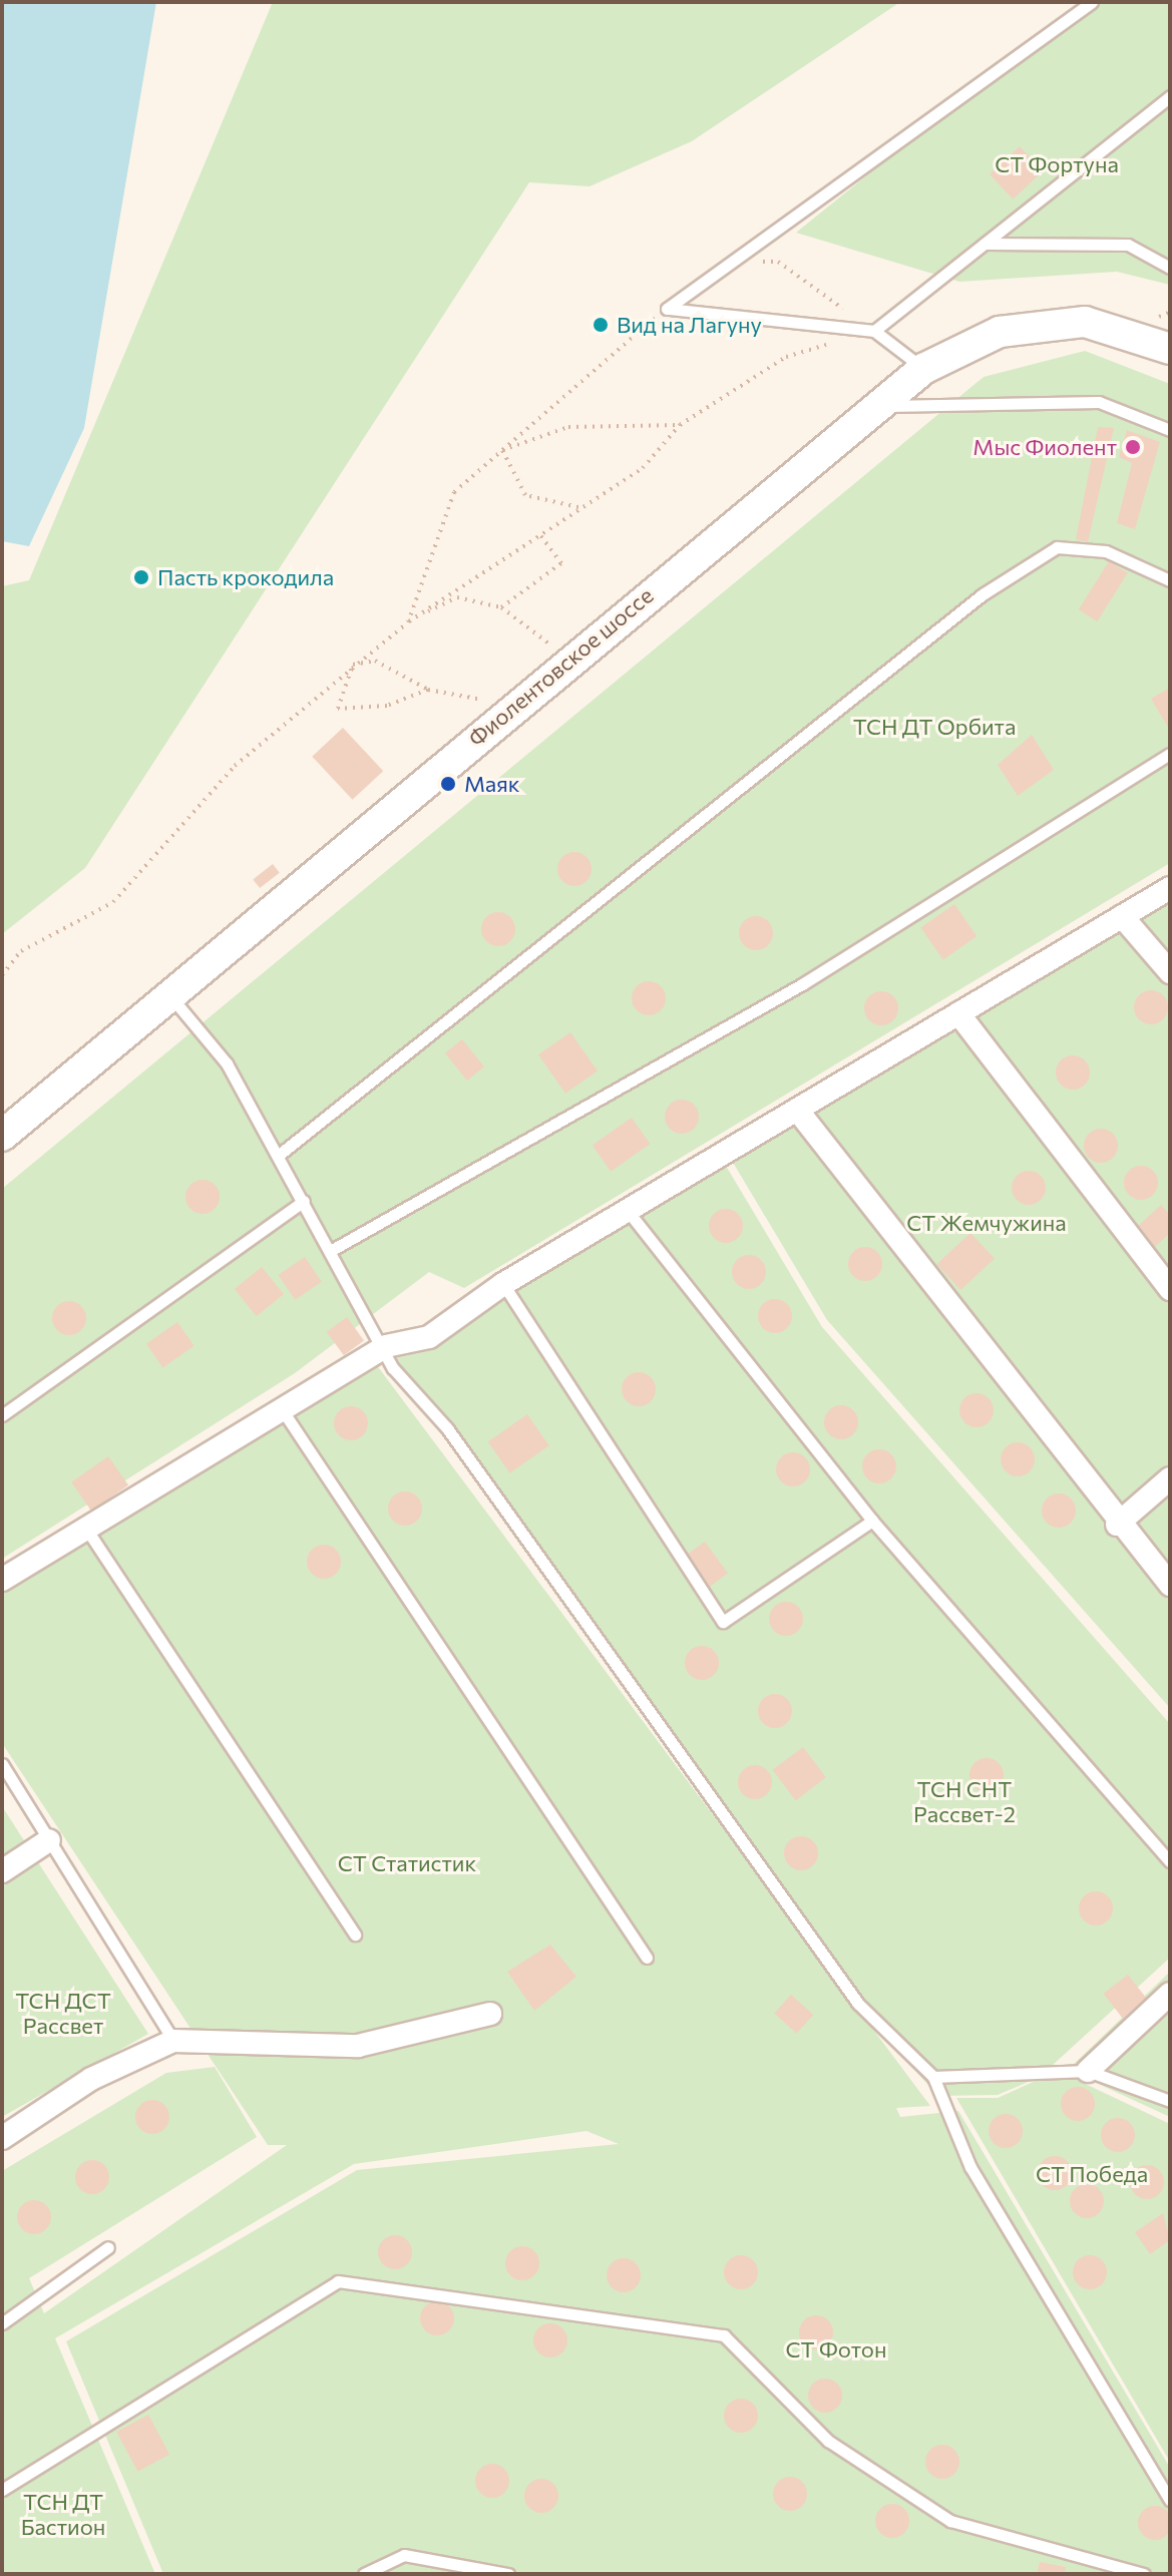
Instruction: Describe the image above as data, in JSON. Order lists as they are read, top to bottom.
{
  "streets": {
    "main road": ["Фиолентовское шоссе"]
  },
  "parks": [
    "СТ Фортуна",
    "ТСН ДТ Орбита",
    "СТ Жемчужина",
    "ТСН СНТ Рассвет-2",
    "СТ Статистик",
    "ТСН ДСТ Рассвет",
    "СТ Победа",
    "СТ Фотон",
    "ТСН ДТ Бастион"
  ],
  "places": [
    "Вид на Лагуну",
    "Мыс Фиолент",
    "Пасть крокодила",
    "Маяк"
  ]
}
